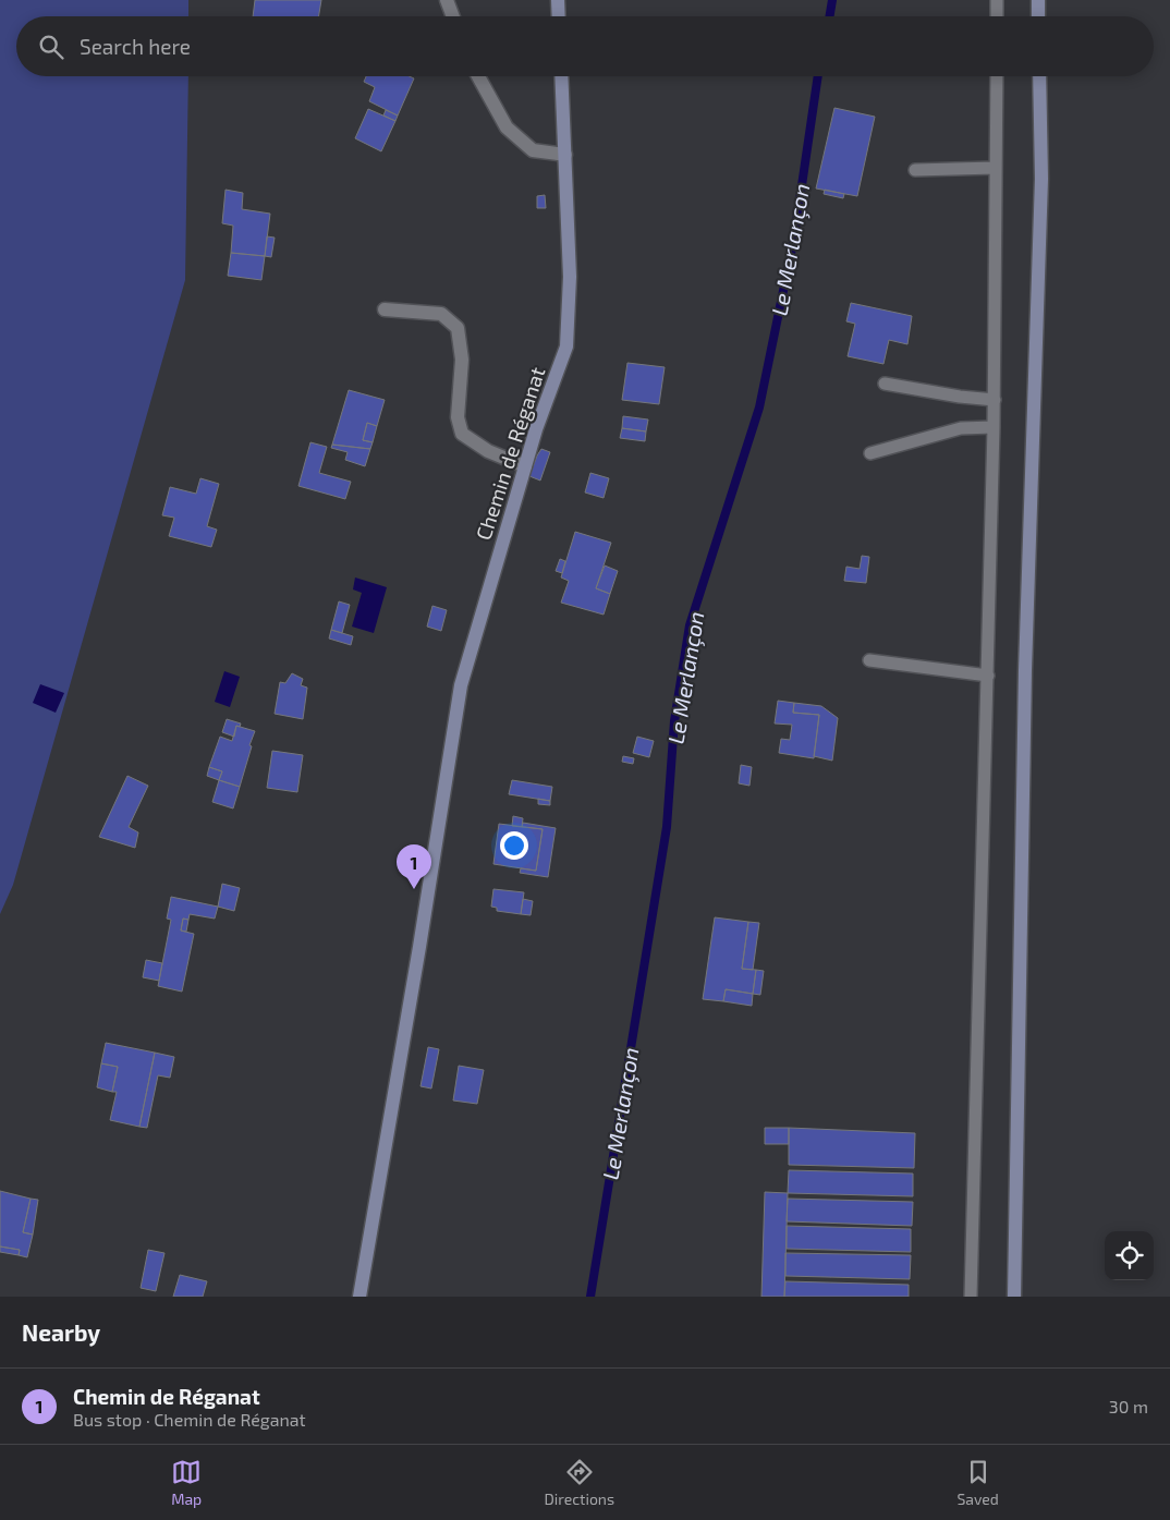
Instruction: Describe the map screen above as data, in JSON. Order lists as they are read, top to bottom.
{
  "streets": {
    "street": ["Chemin de Réganat"]
  },
  "water": ["Le Merlançon"],
  "page": {
    "search": "Search here",
    "pins": "1",
    "heading": "Nearby",
    "list": [
      {
        "mark": "1",
        "name": "Chemin de Réganat",
        "note": "Bus stop · Chemin de Réganat",
        "value": "30 m"
      }
    ],
    "nav": ["Map", "Directions", "Saved"]
  }
}
